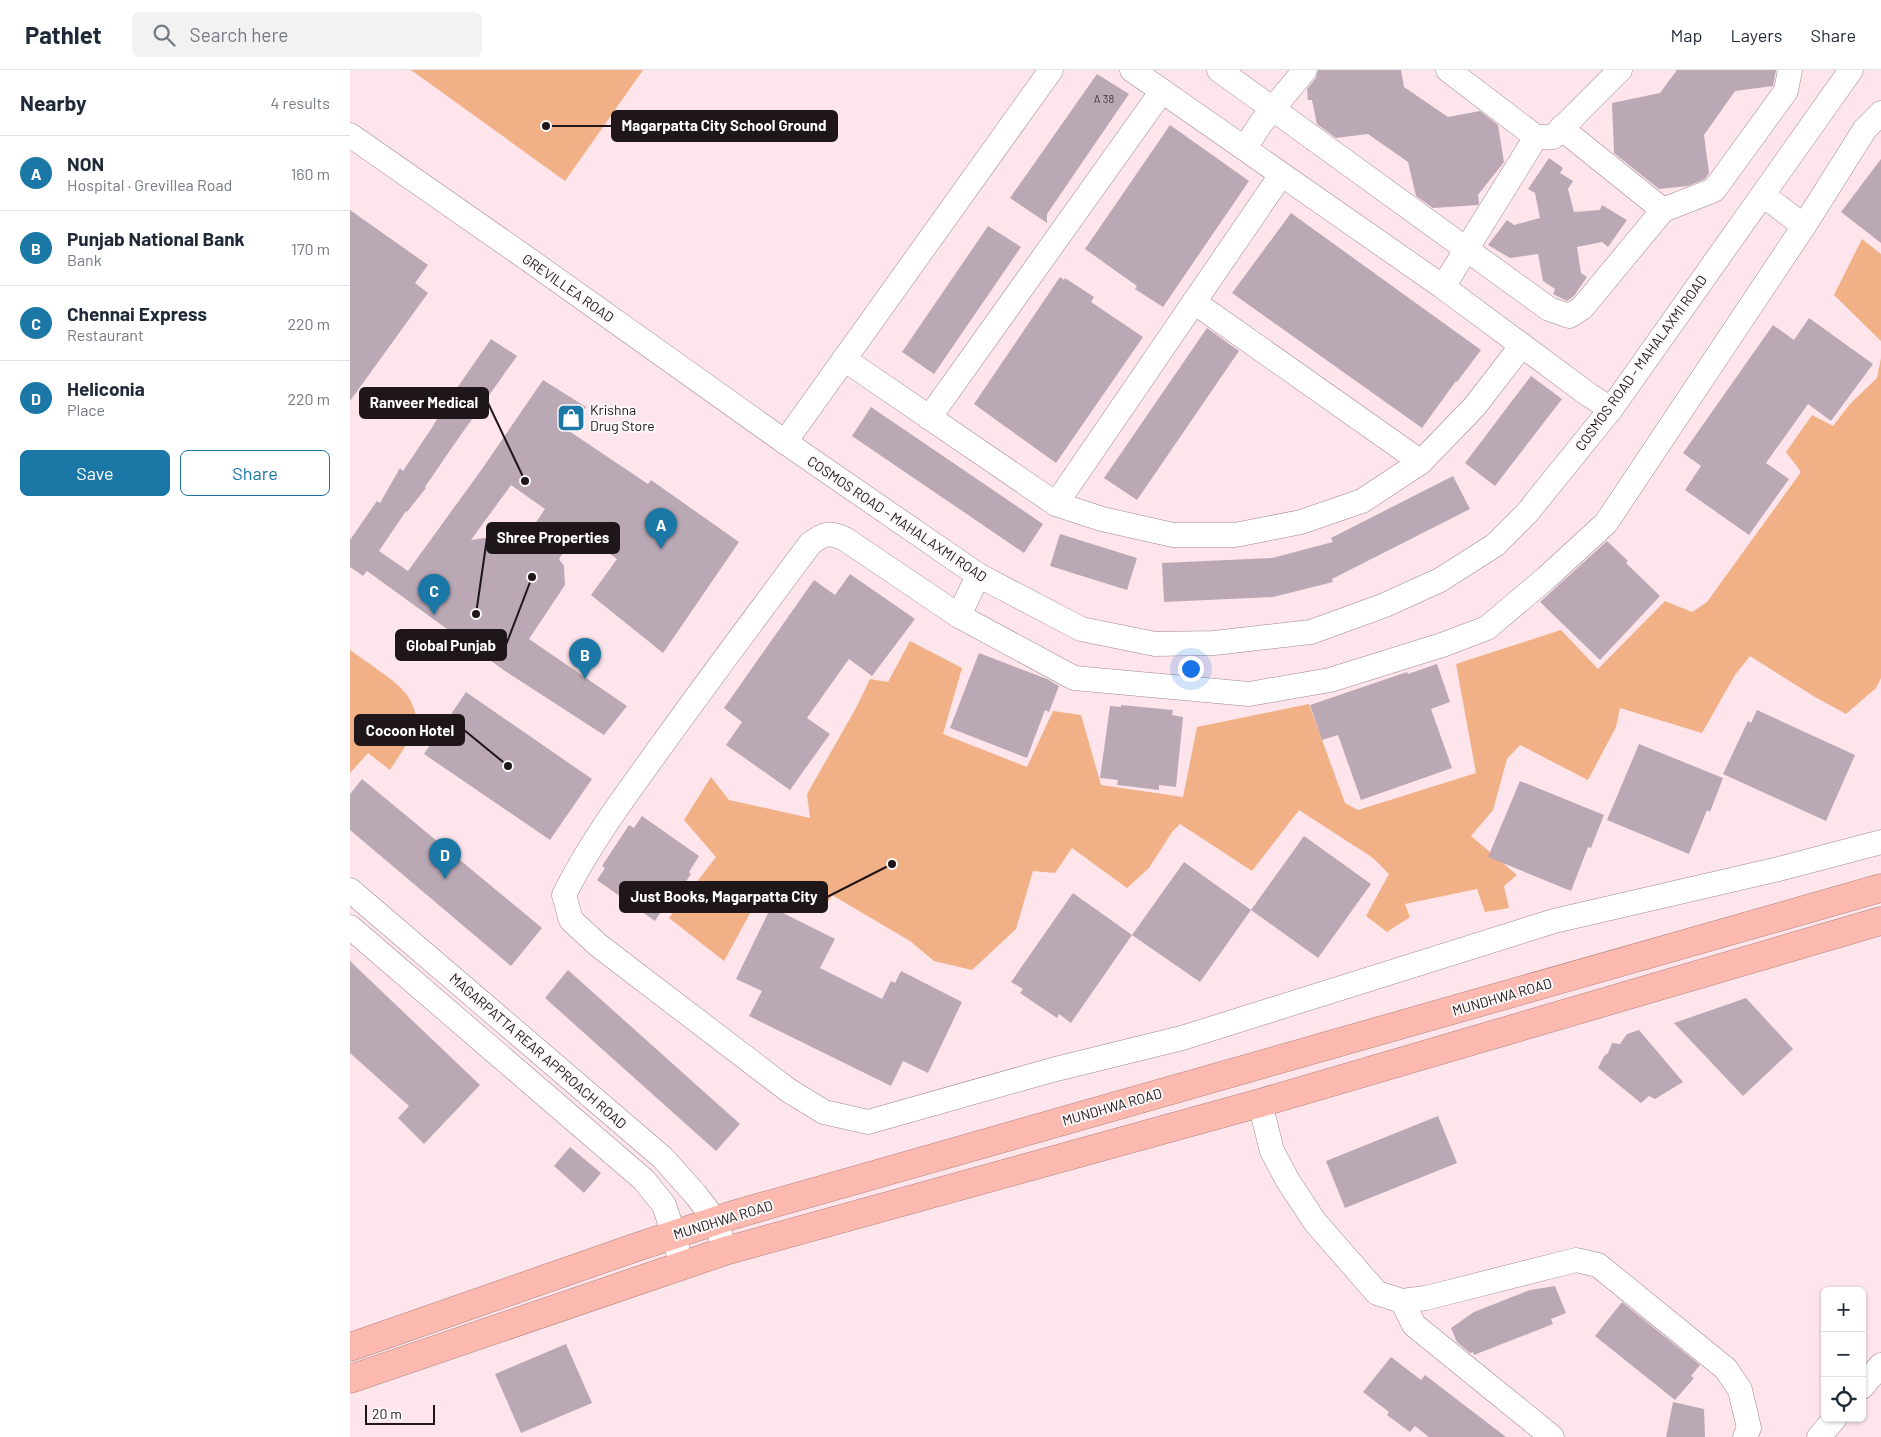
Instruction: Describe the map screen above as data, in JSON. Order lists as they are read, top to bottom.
{
  "streets": {
    "highway": ["MUNDHWA ROAD"],
    "street": ["GREVILLEA ROAD", "COSMOS ROAD - MAHALAXMI ROAD", "MAGARPATTA REAR APPROACH ROAD"]
  },
  "crossings": [
    ["GREVILLEA ROAD", "COSMOS ROAD - MAHALAXMI ROAD"],
    ["MUNDHWA ROAD", "MAGARPATTA REAR APPROACH ROAD"]
  ],
  "places": {
    "other": [
      "Magarpatta City School Ground",
      "Ranveer Medical",
      "Global Punjab",
      "Shree Properties",
      "Cocoon Hotel",
      "Just Books, Magarpatta City"
    ],
    "shop": ["Krishna Drug Store"]
  },
  "house_numbers": ["A 38"],
  "scale_bar": "20 m",
  "page": {
    "header": "Pathlet",
    "search": "Search here",
    "nav": ["Map", "Layers", "Share"],
    "heading": ["Nearby", "4 results"],
    "list": [
      {
        "mark": "A",
        "name": "NON",
        "note": "Hospital · Grevillea Road",
        "value": "160 m"
      },
      {
        "mark": "B",
        "name": "Punjab National Bank",
        "note": "Bank",
        "value": "170 m"
      },
      {
        "mark": "C",
        "name": "Chennai Express",
        "note": "Restaurant",
        "value": "220 m"
      },
      {
        "mark": "D",
        "name": "Heliconia",
        "note": "Place",
        "value": "220 m"
      }
    ],
    "buttons": ["Save", "Share"],
    "pins": [
      "A",
      "C",
      "B",
      "D"
    ],
    "map_buttons": ["+", "−"],
    "scale": "20 m"
  }
}
